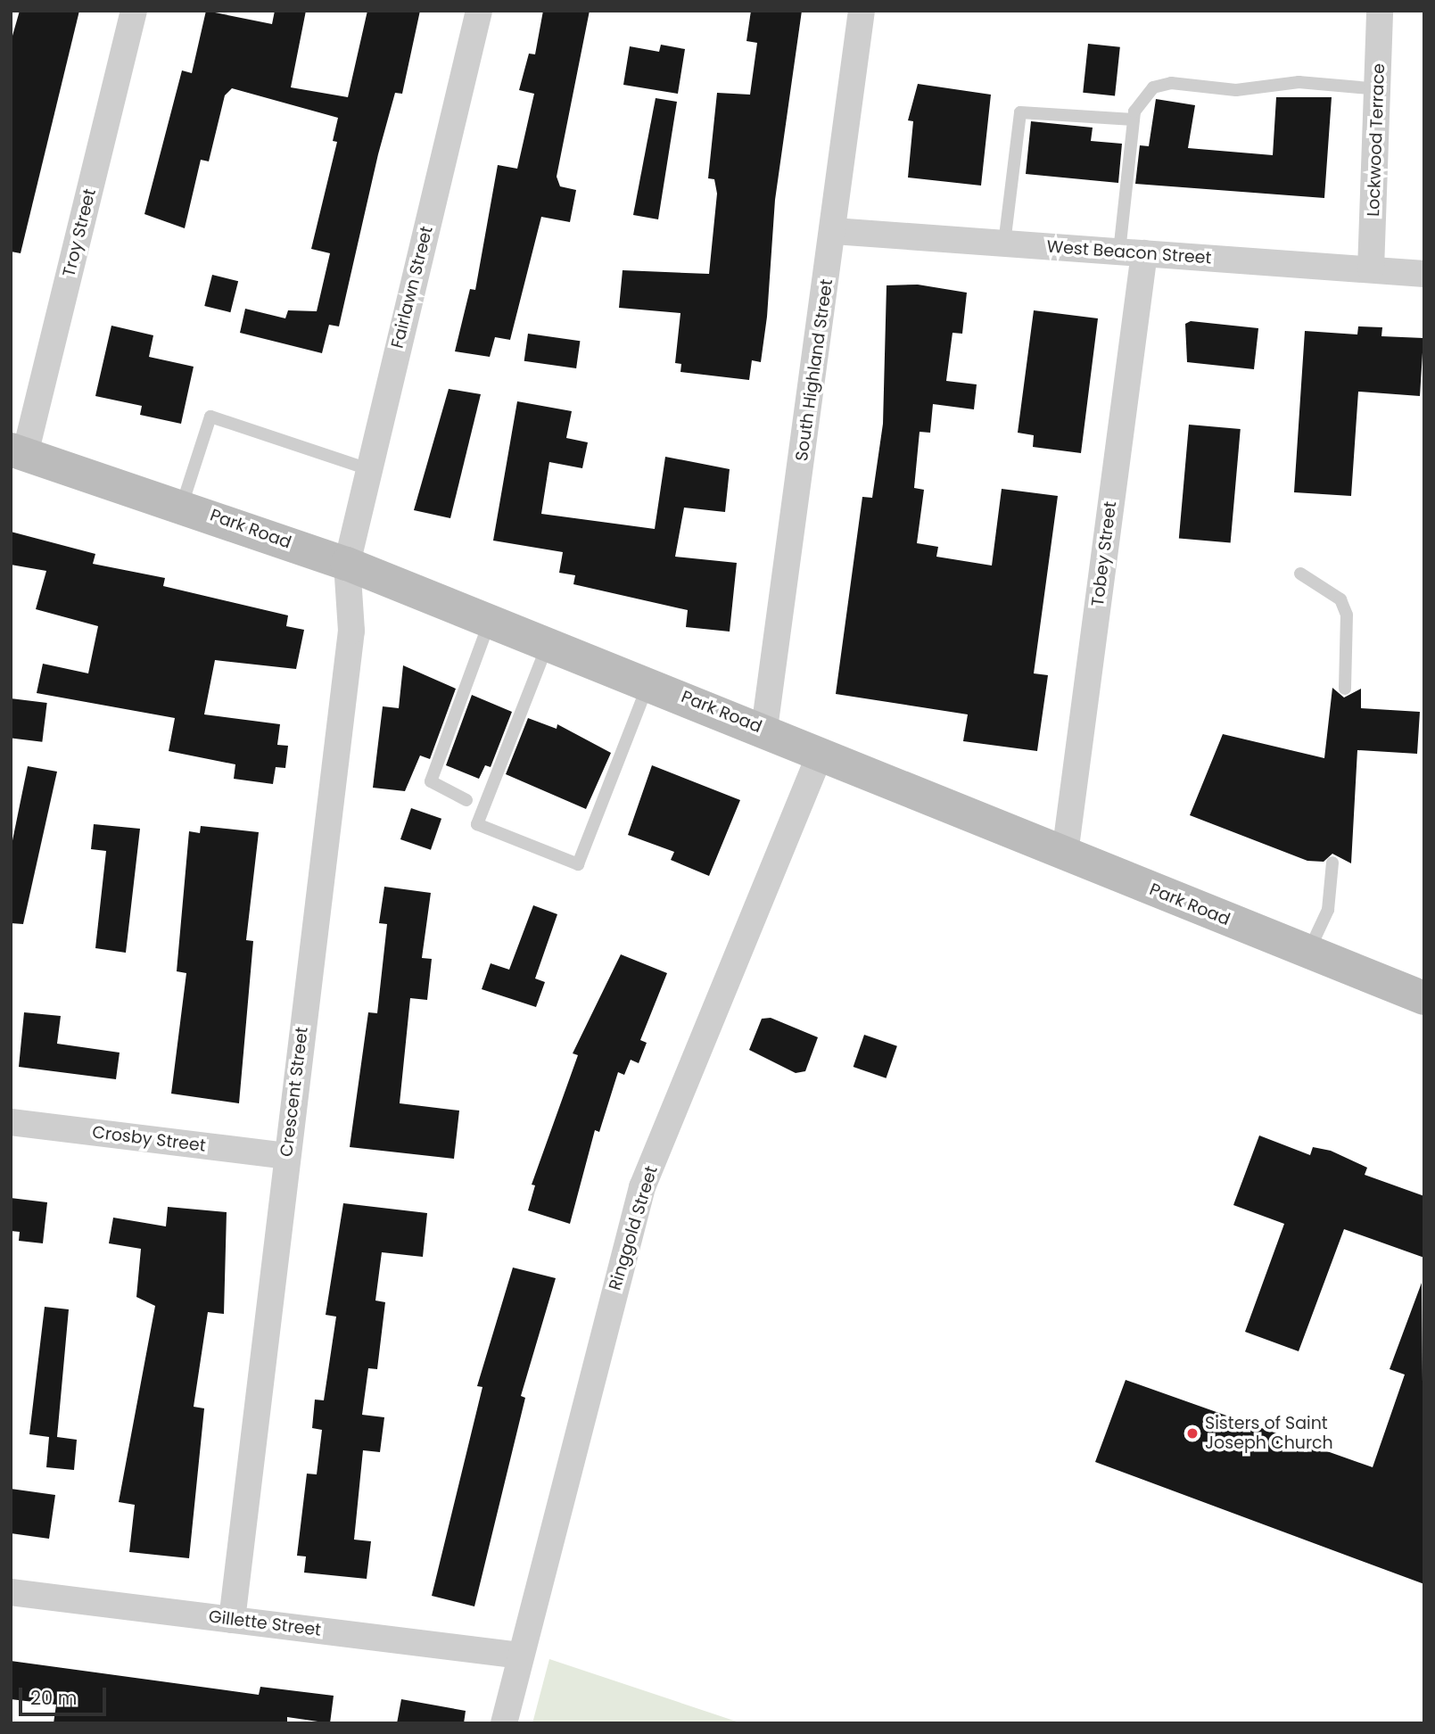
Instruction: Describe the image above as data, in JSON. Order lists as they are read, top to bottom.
{
  "streets": {
    "main road": ["Park Road"],
    "street": [
      "Lockwood Terrace",
      "Troy Street",
      "West Beacon Street",
      "Fairlawn Street",
      "South Highland Street",
      "Tobey Street",
      "Crescent Street",
      "Crosby Street",
      "Ringgold Street",
      "Gillette Street"
    ]
  },
  "crossings": [
    ["Lockwood Terrace", "West Beacon Street"],
    ["Troy Street", "Park Road"],
    ["West Beacon Street", "South Highland Street"],
    ["West Beacon Street", "Tobey Street"],
    ["Fairlawn Street", "Park Road"],
    ["Fairlawn Street", "Crescent Street"],
    ["South Highland Street", "Park Road"],
    ["Park Road", "Tobey Street"],
    ["Park Road", "Crescent Street"],
    ["Park Road", "Ringgold Street"],
    ["Crescent Street", "Crosby Street"],
    ["Crescent Street", "Gillette Street"],
    ["Ringgold Street", "Gillette Street"]
  ],
  "places": ["Sisters of Saint Joseph Church"],
  "scale_bar": "20 m"
}
